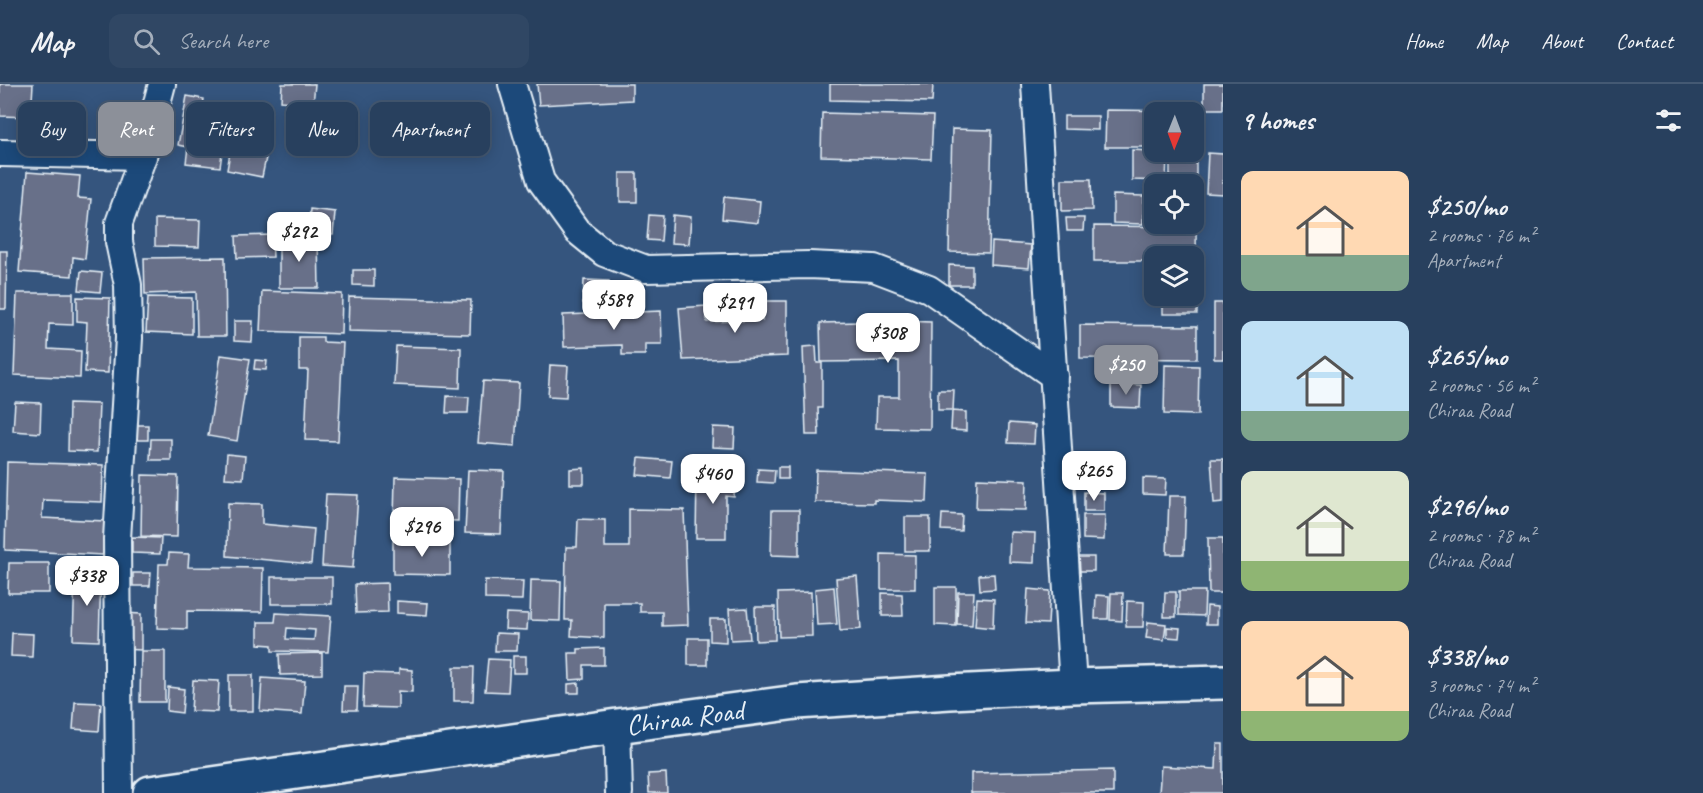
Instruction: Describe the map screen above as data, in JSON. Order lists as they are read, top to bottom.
{
  "streets": {
    "highway": ["Chiraa Road"]
  },
  "north": "bottom",
  "page": {
    "header": "Map",
    "search": "Search here",
    "nav": [
      "Home",
      "Map",
      "About",
      "Contact"
    ],
    "heading": "9 homes",
    "chip": [
      "Buy",
      "Rent",
      "Filters",
      "New",
      "Apartment"
    ],
    "list": [
      {
        "name": "$250/mo",
        "note": "2 rooms · 76 m² · Apartment"
      },
      {
        "name": "$265/mo",
        "note": "2 rooms · 56 m² · Chiraa Road"
      },
      {
        "name": "$296/mo",
        "note": "2 rooms · 78 m² · Chiraa Road"
      },
      {
        "name": "$338/mo",
        "note": "3 rooms · 74 m² · Chiraa Road"
      }
    ],
    "price": [
      "$292",
      "$589",
      "$291",
      "$308",
      "$250",
      "$265",
      "$460",
      "$296",
      "$338"
    ]
  }
}
